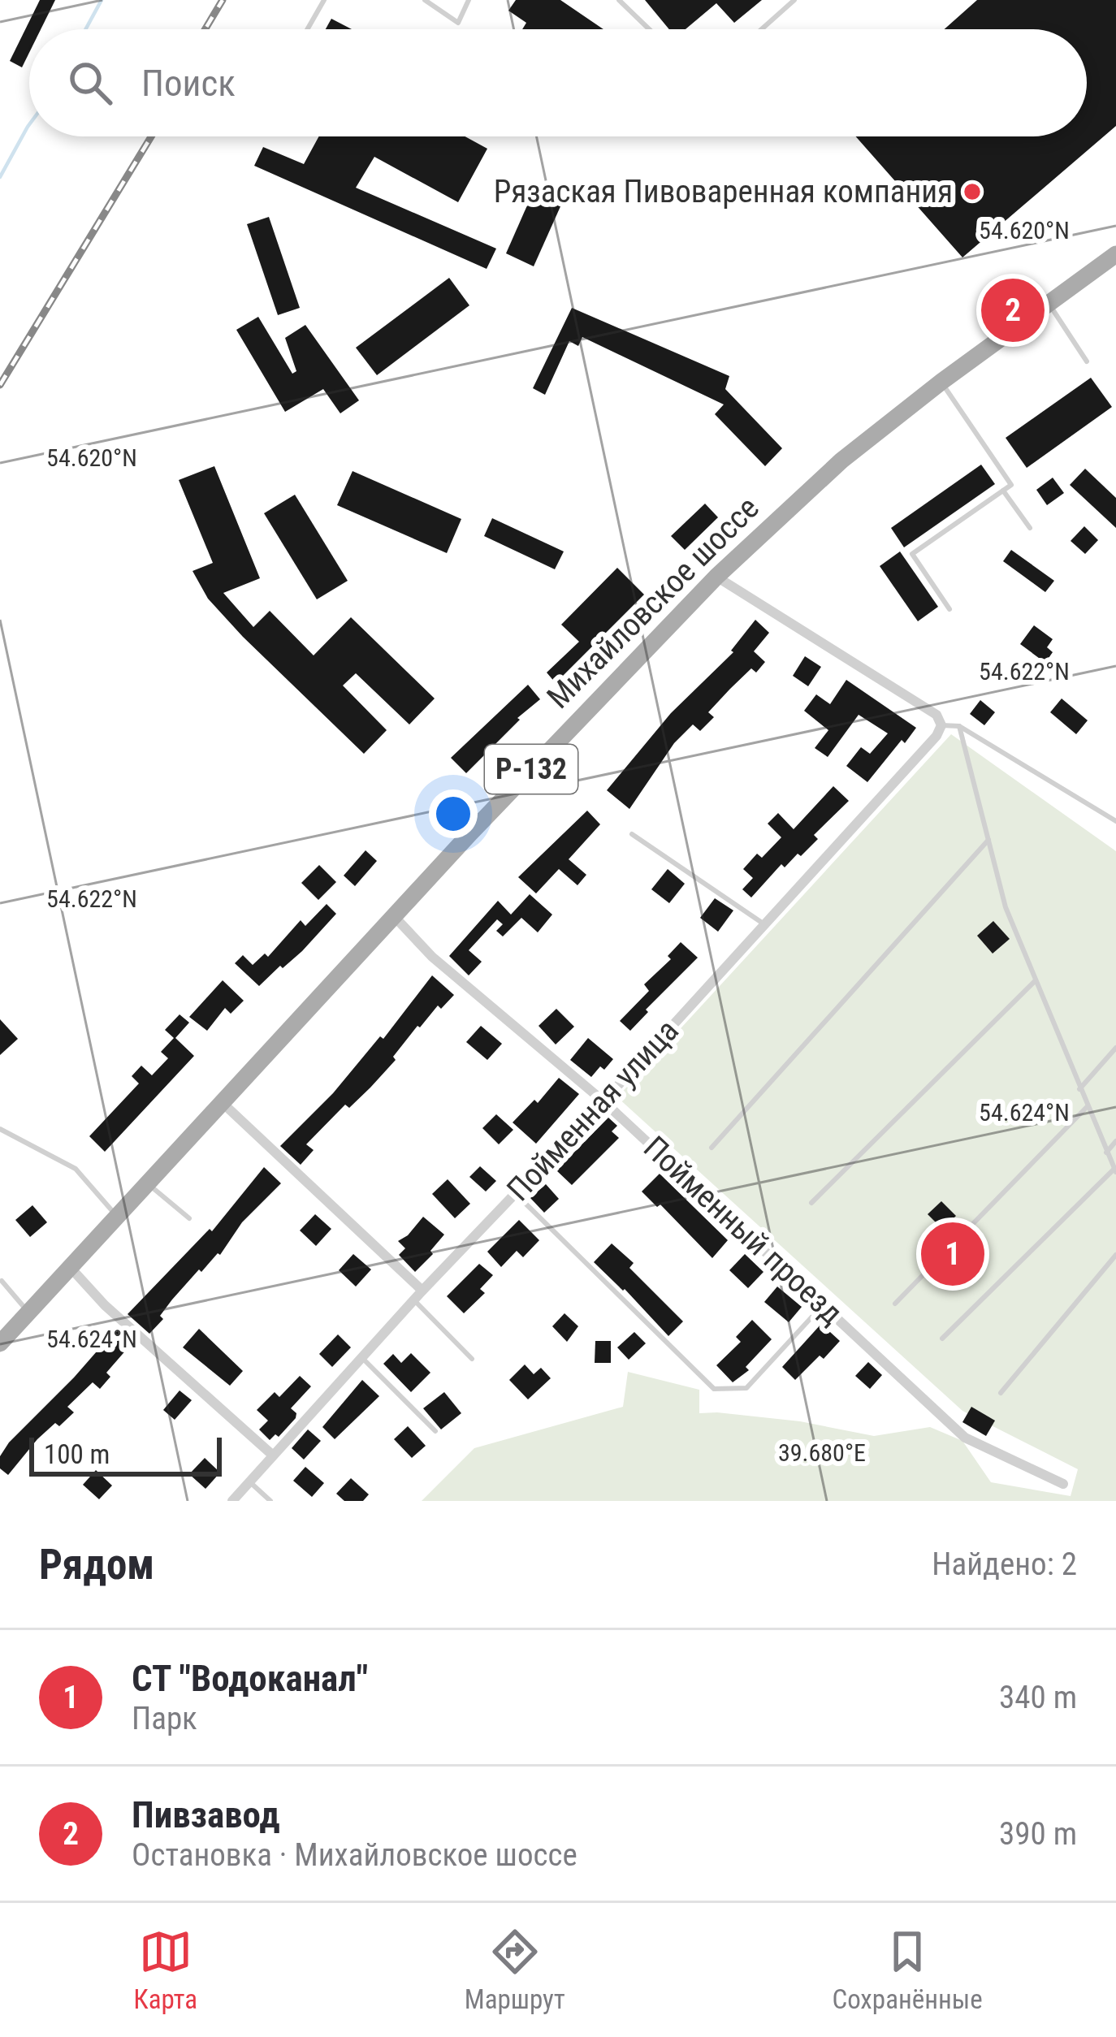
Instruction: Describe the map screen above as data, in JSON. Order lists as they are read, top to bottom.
{
  "streets": {
    "main road": ["Михайловское шоссе", "Р-132"],
    "street": ["Пойменная улица", "Пойменный проезд"]
  },
  "crossings": [
    ["Михайловское шоссе", "Пойменный проезд"],
    ["Пойменная улица", "Пойменный проезд"]
  ],
  "places": ["Рязаская Пивоваренная компания"],
  "scale_bar": "100 m",
  "page": {
    "search": "Поиск",
    "pins": ["2", "1"],
    "scale": "100 m",
    "heading": ["Рядом", "Найдено: 2"],
    "list": [
      {
        "mark": "1",
        "name": "СТ \"Водоканал\"",
        "note": "Парк",
        "value": "340 m"
      },
      {
        "mark": "2",
        "name": "Пивзавод",
        "note": "Остановка · Михайловское шоссе",
        "value": "390 m"
      }
    ],
    "nav": ["Карта", "Маршрут", "Сохранённые"]
  },
  "coordinates": [
    "54.620°N",
    "54.622°N",
    "54.624°N",
    "39.680°E"
  ]
}
